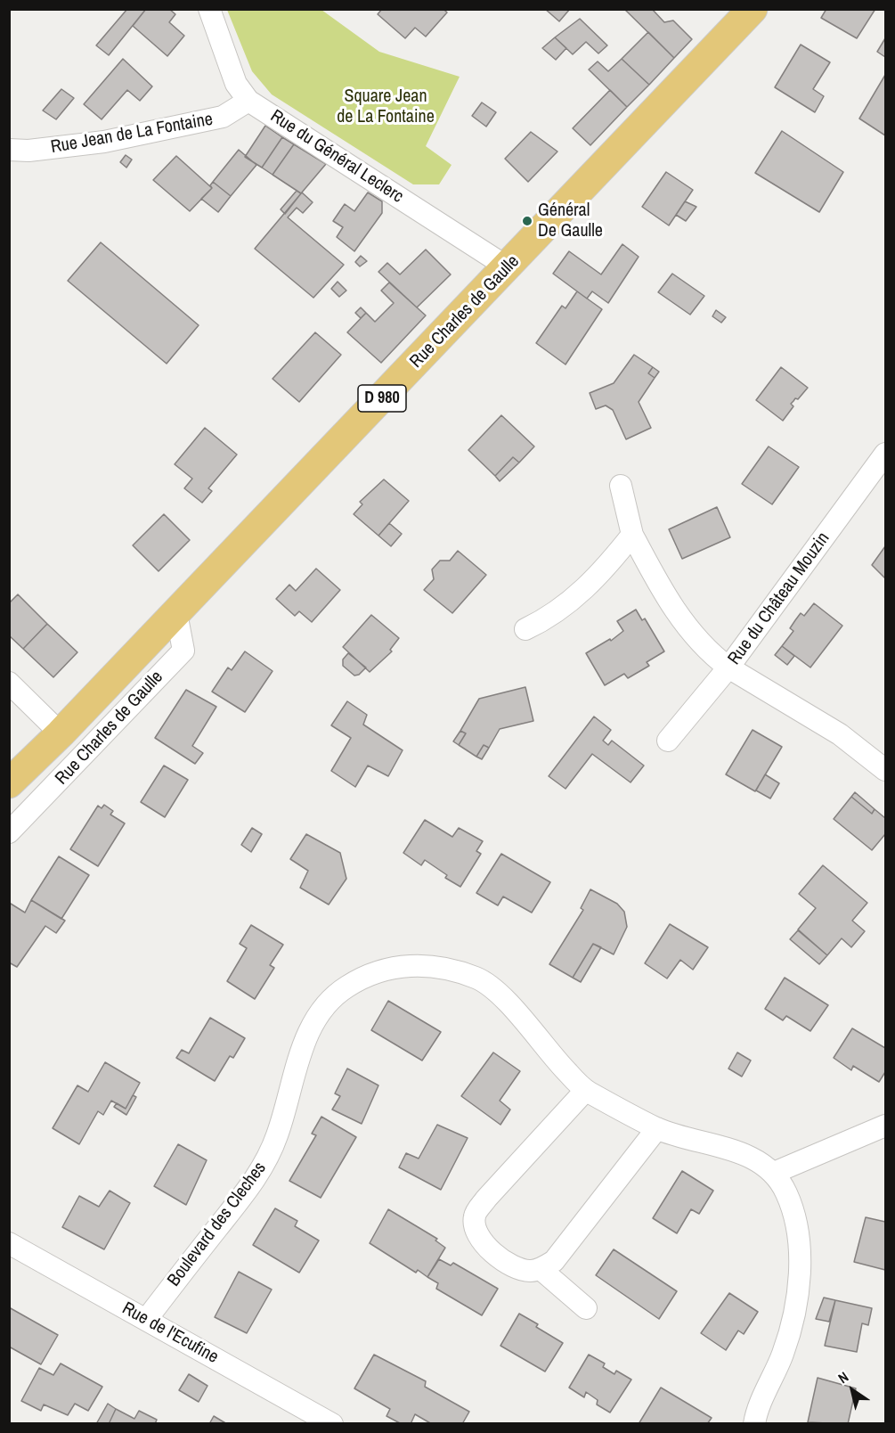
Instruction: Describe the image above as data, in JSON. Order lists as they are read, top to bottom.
{
  "streets": {
    "main road": ["Rue Charles de Gaulle", "D 980"],
    "street": [
      "Rue Jean de La Fontaine",
      "Rue du Général Leclerc",
      "Rue du Château Mouzin",
      "Boulevard des Cleches",
      "Rue de l'Ecufine"
    ]
  },
  "crossings": [
    ["Rue Jean de La Fontaine", "Rue du Général Leclerc"],
    ["Rue du Général Leclerc", "Rue Charles de Gaulle"],
    ["Boulevard des Cleches", "Rue de l'Ecufine"]
  ],
  "parks": ["Square Jean de La Fontaine"],
  "places": ["Général De Gaulle"],
  "north": "top left"
}
